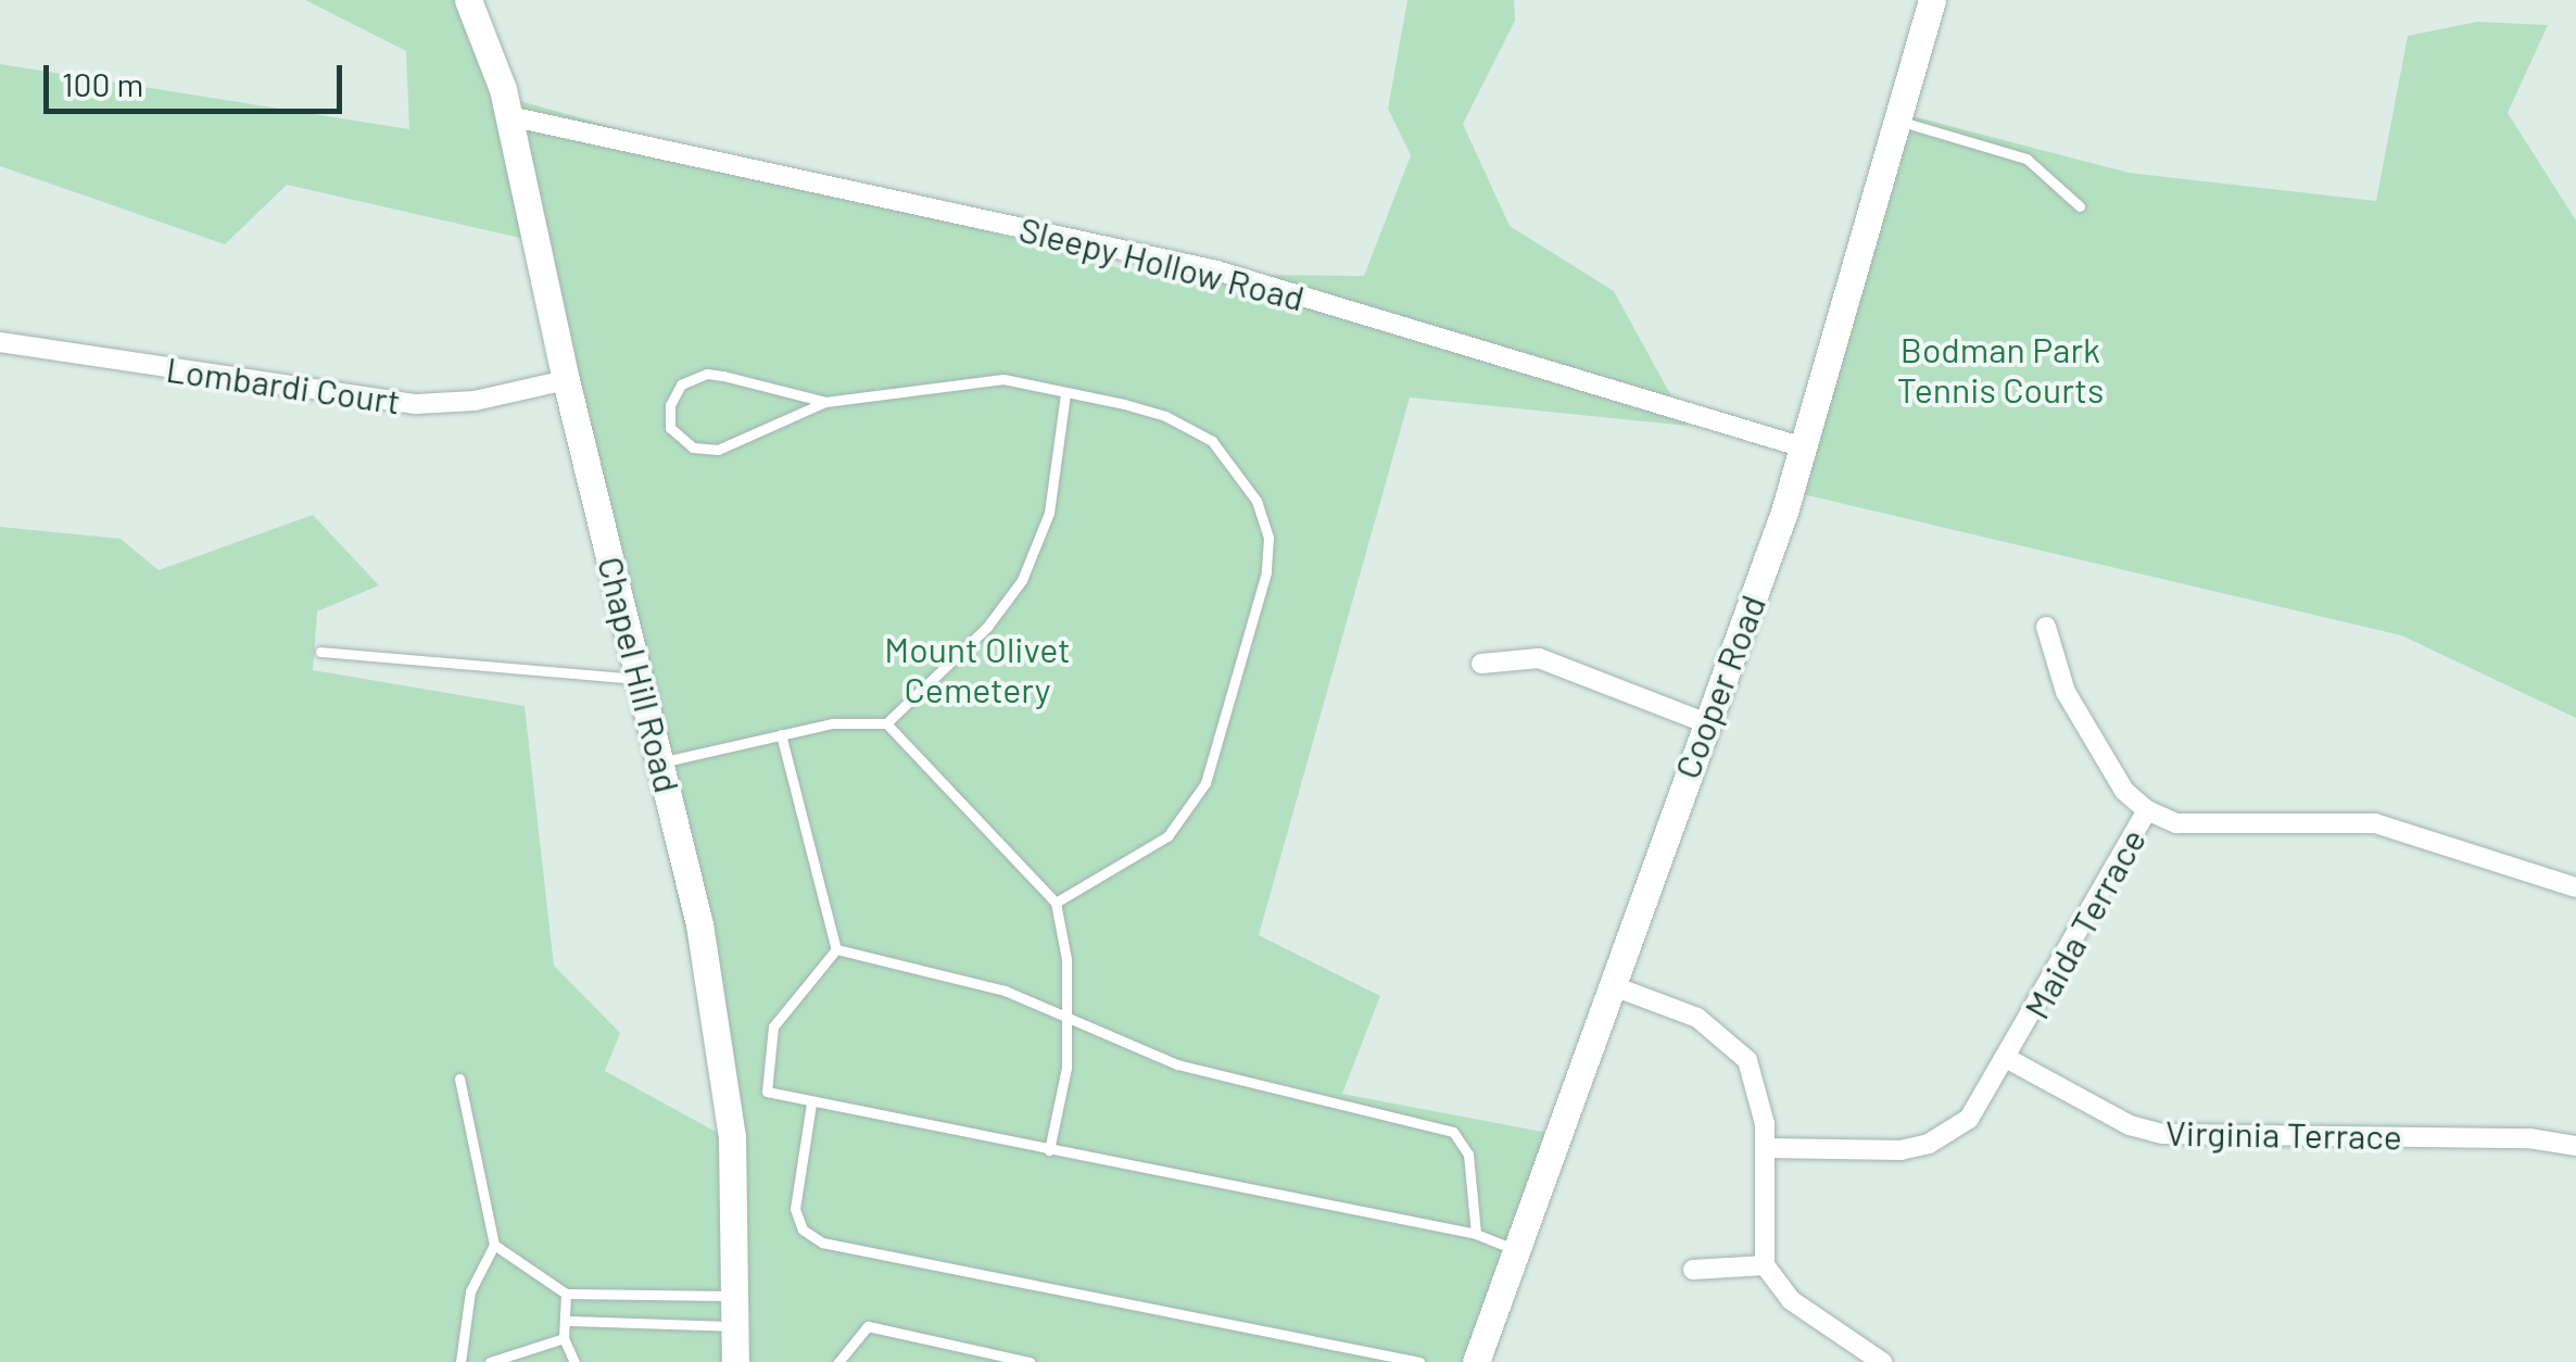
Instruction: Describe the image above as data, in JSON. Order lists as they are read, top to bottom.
{
  "streets": {
    "street": [
      "Sleepy Hollow Road",
      "Lombardi Court",
      "Chapel Hill Road",
      "Cooper Road",
      "Maida Terrace",
      "Virginia Terrace"
    ]
  },
  "crossings": [
    ["Sleepy Hollow Road", "Chapel Hill Road"],
    ["Sleepy Hollow Road", "Cooper Road"],
    ["Lombardi Court", "Chapel Hill Road"],
    ["Maida Terrace", "Virginia Terrace"]
  ],
  "parks": ["Bodman Park Tennis Courts", "Mount Olivet Cemetery"],
  "scale_bar": "100 m"
}
